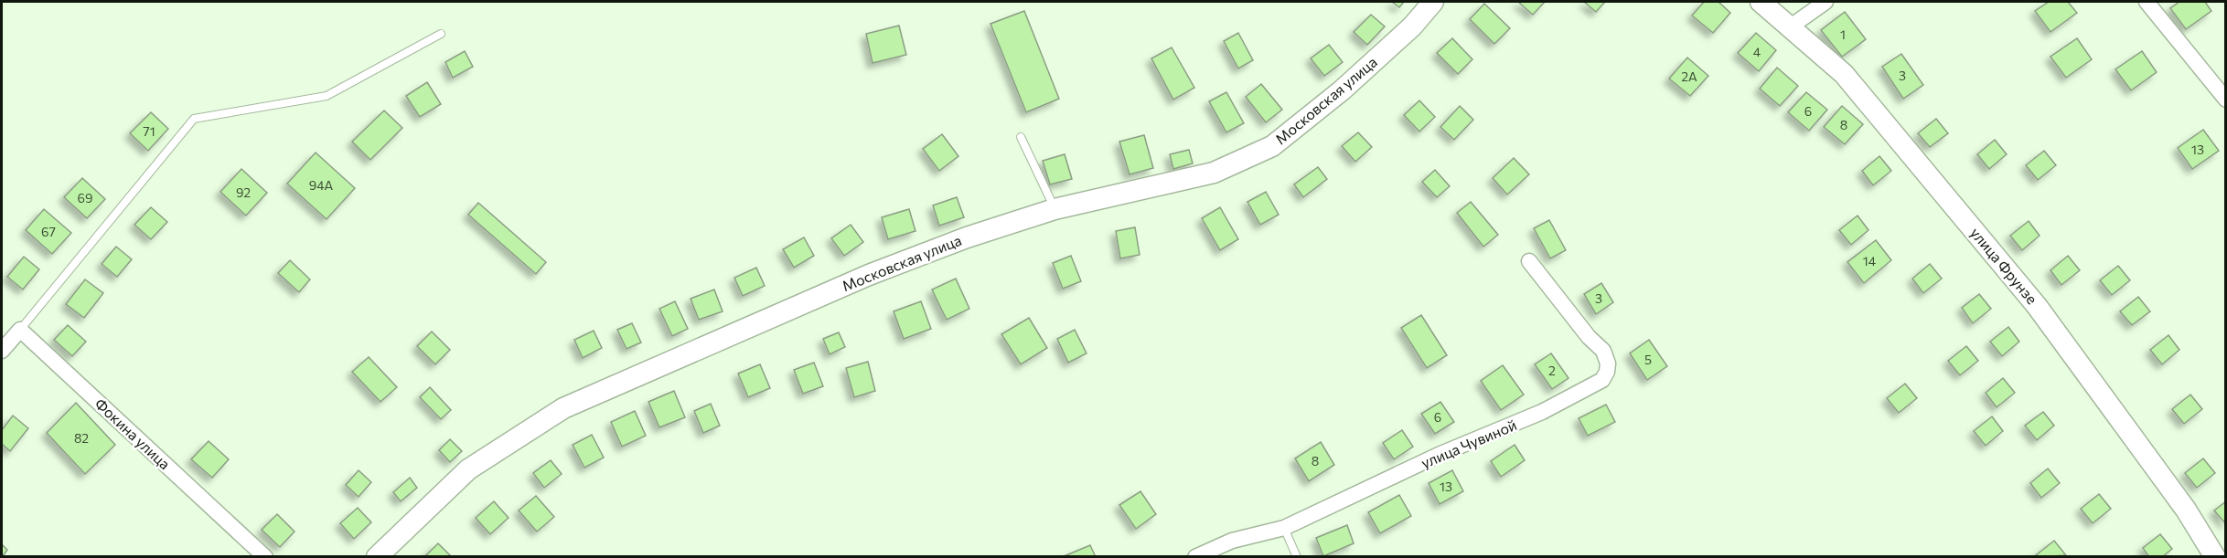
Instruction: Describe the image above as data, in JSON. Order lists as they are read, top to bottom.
{
  "streets": {
    "street": [
      "Московская улица",
      "улица Фрунзе",
      "Фокина улица",
      "улица Чувиной"
    ]
  },
  "house_numbers": [
    "1",
    "4",
    "3",
    "2А",
    "6",
    "8",
    "71",
    "13",
    "94А",
    "92",
    "69",
    "67",
    "14",
    "3",
    "5",
    "2",
    "6",
    "82",
    "8",
    "13"
  ]
}
